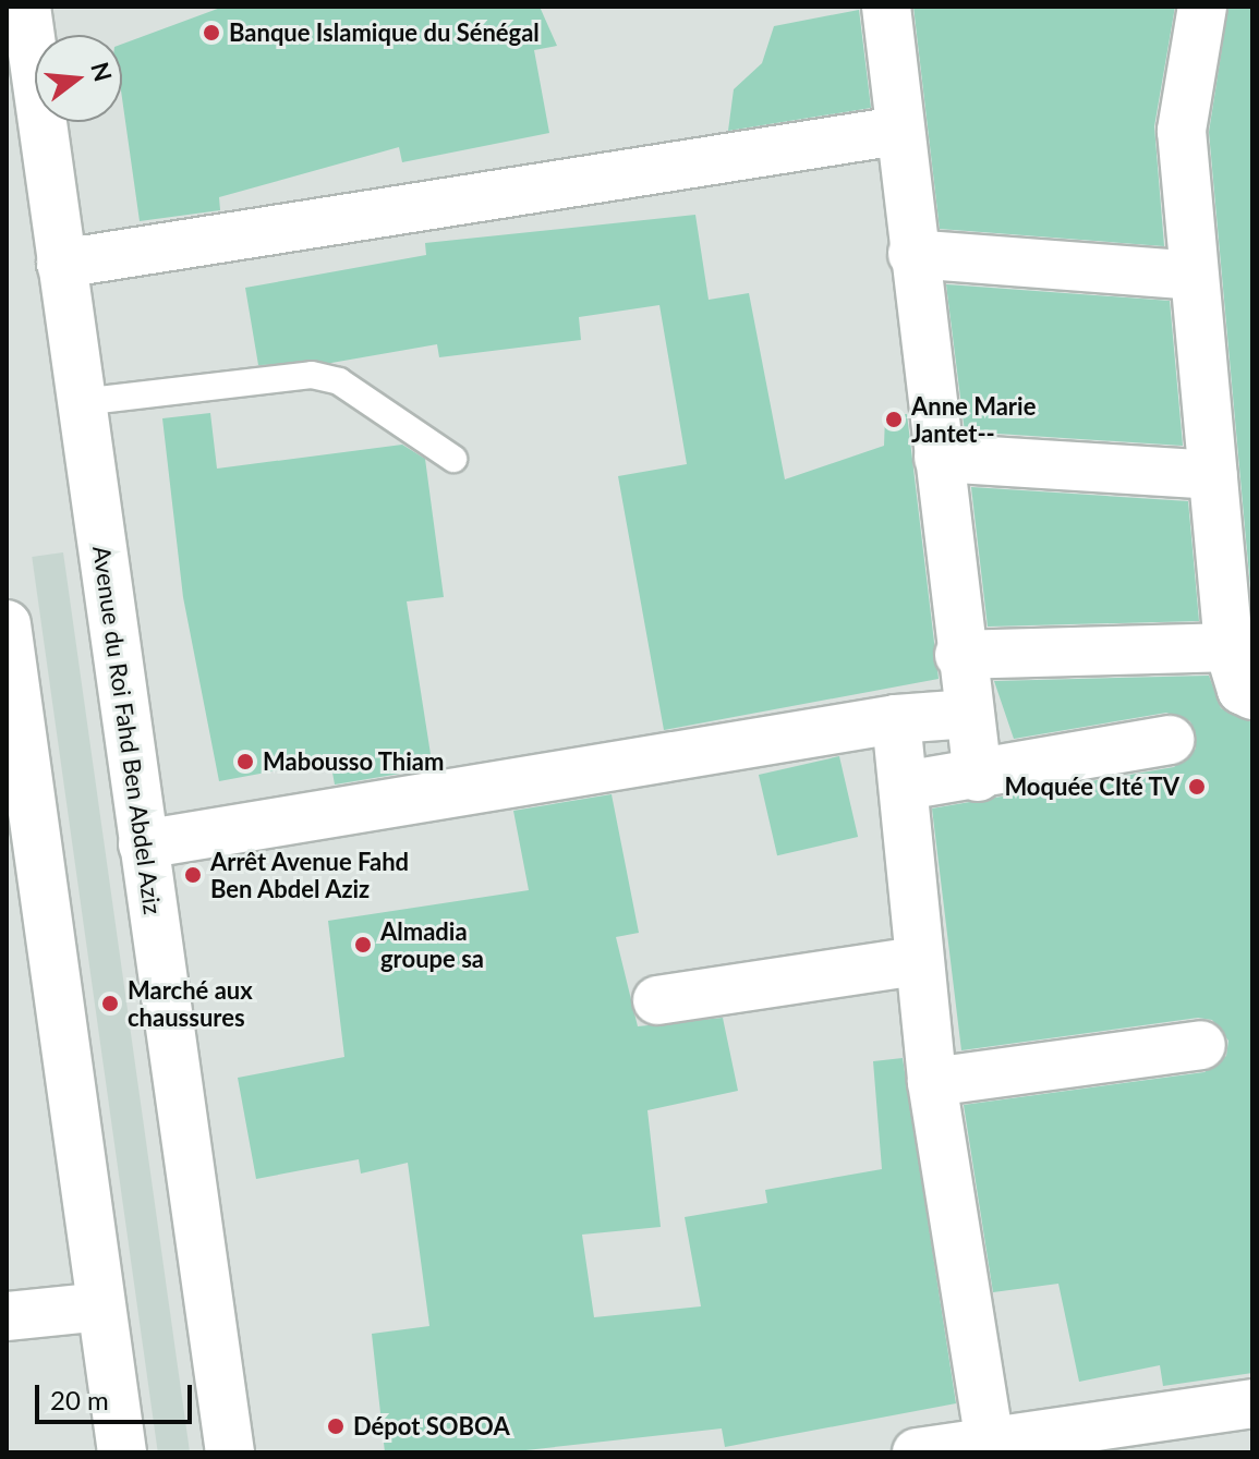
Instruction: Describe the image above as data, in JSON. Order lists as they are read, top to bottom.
{
  "streets": {
    "street": ["Avenue du Roi Fahd Ben Abdel Aziz"]
  },
  "places": [
    "Banque Islamique du Sénégal",
    "Anne Marie Jantet--",
    "Mabousso Thiam",
    "Moquée CIté TV",
    "Arrêt Avenue Fahd Ben Abdel Aziz",
    "Almadia groupe sa",
    "Marché aux chaussures",
    "Dépot SOBOA"
  ],
  "scale_bar": "20 m",
  "north": "right"
}
